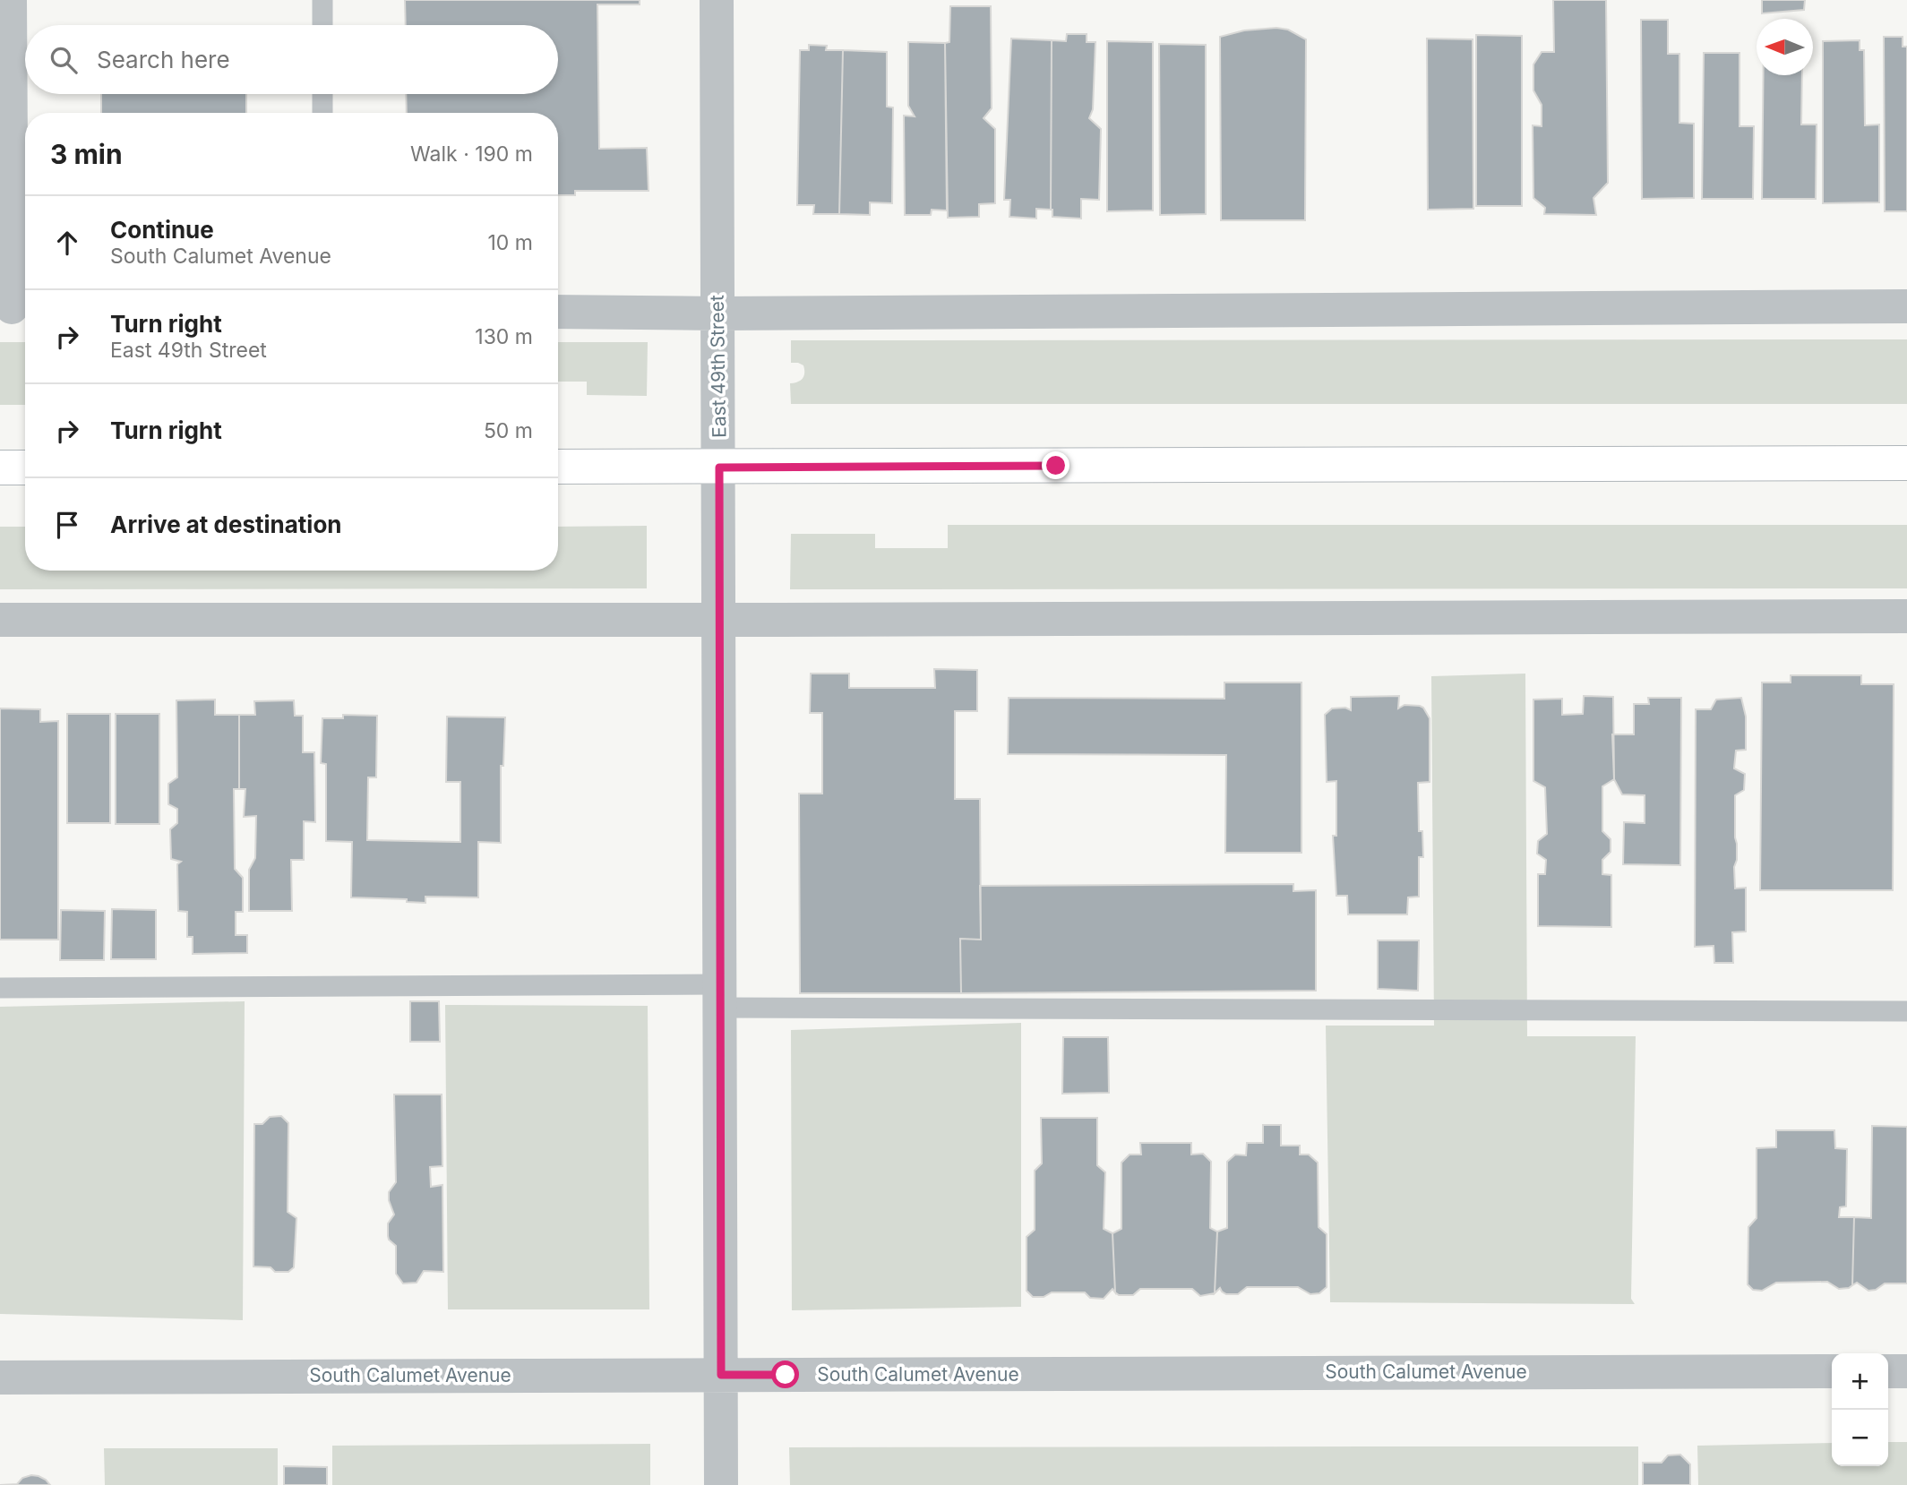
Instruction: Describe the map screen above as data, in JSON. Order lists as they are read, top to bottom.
{
  "streets": {
    "street": ["East 49th Street", "South Calumet Avenue"]
  },
  "crossings": [
    ["East 49th Street", "South Calumet Avenue"]
  ],
  "north": "left",
  "page": {
    "search": "Search here",
    "heading": ["3 min", "Walk · 190 m"],
    "list": [
      ["Continue", "South Calumet Avenue", "10 m"],
      ["Turn right", "East 49th Street", "130 m"],
      ["Turn right", "50 m"],
      "Arrive at destination"
    ],
    "map_buttons": ["+", "−"]
  }
}
